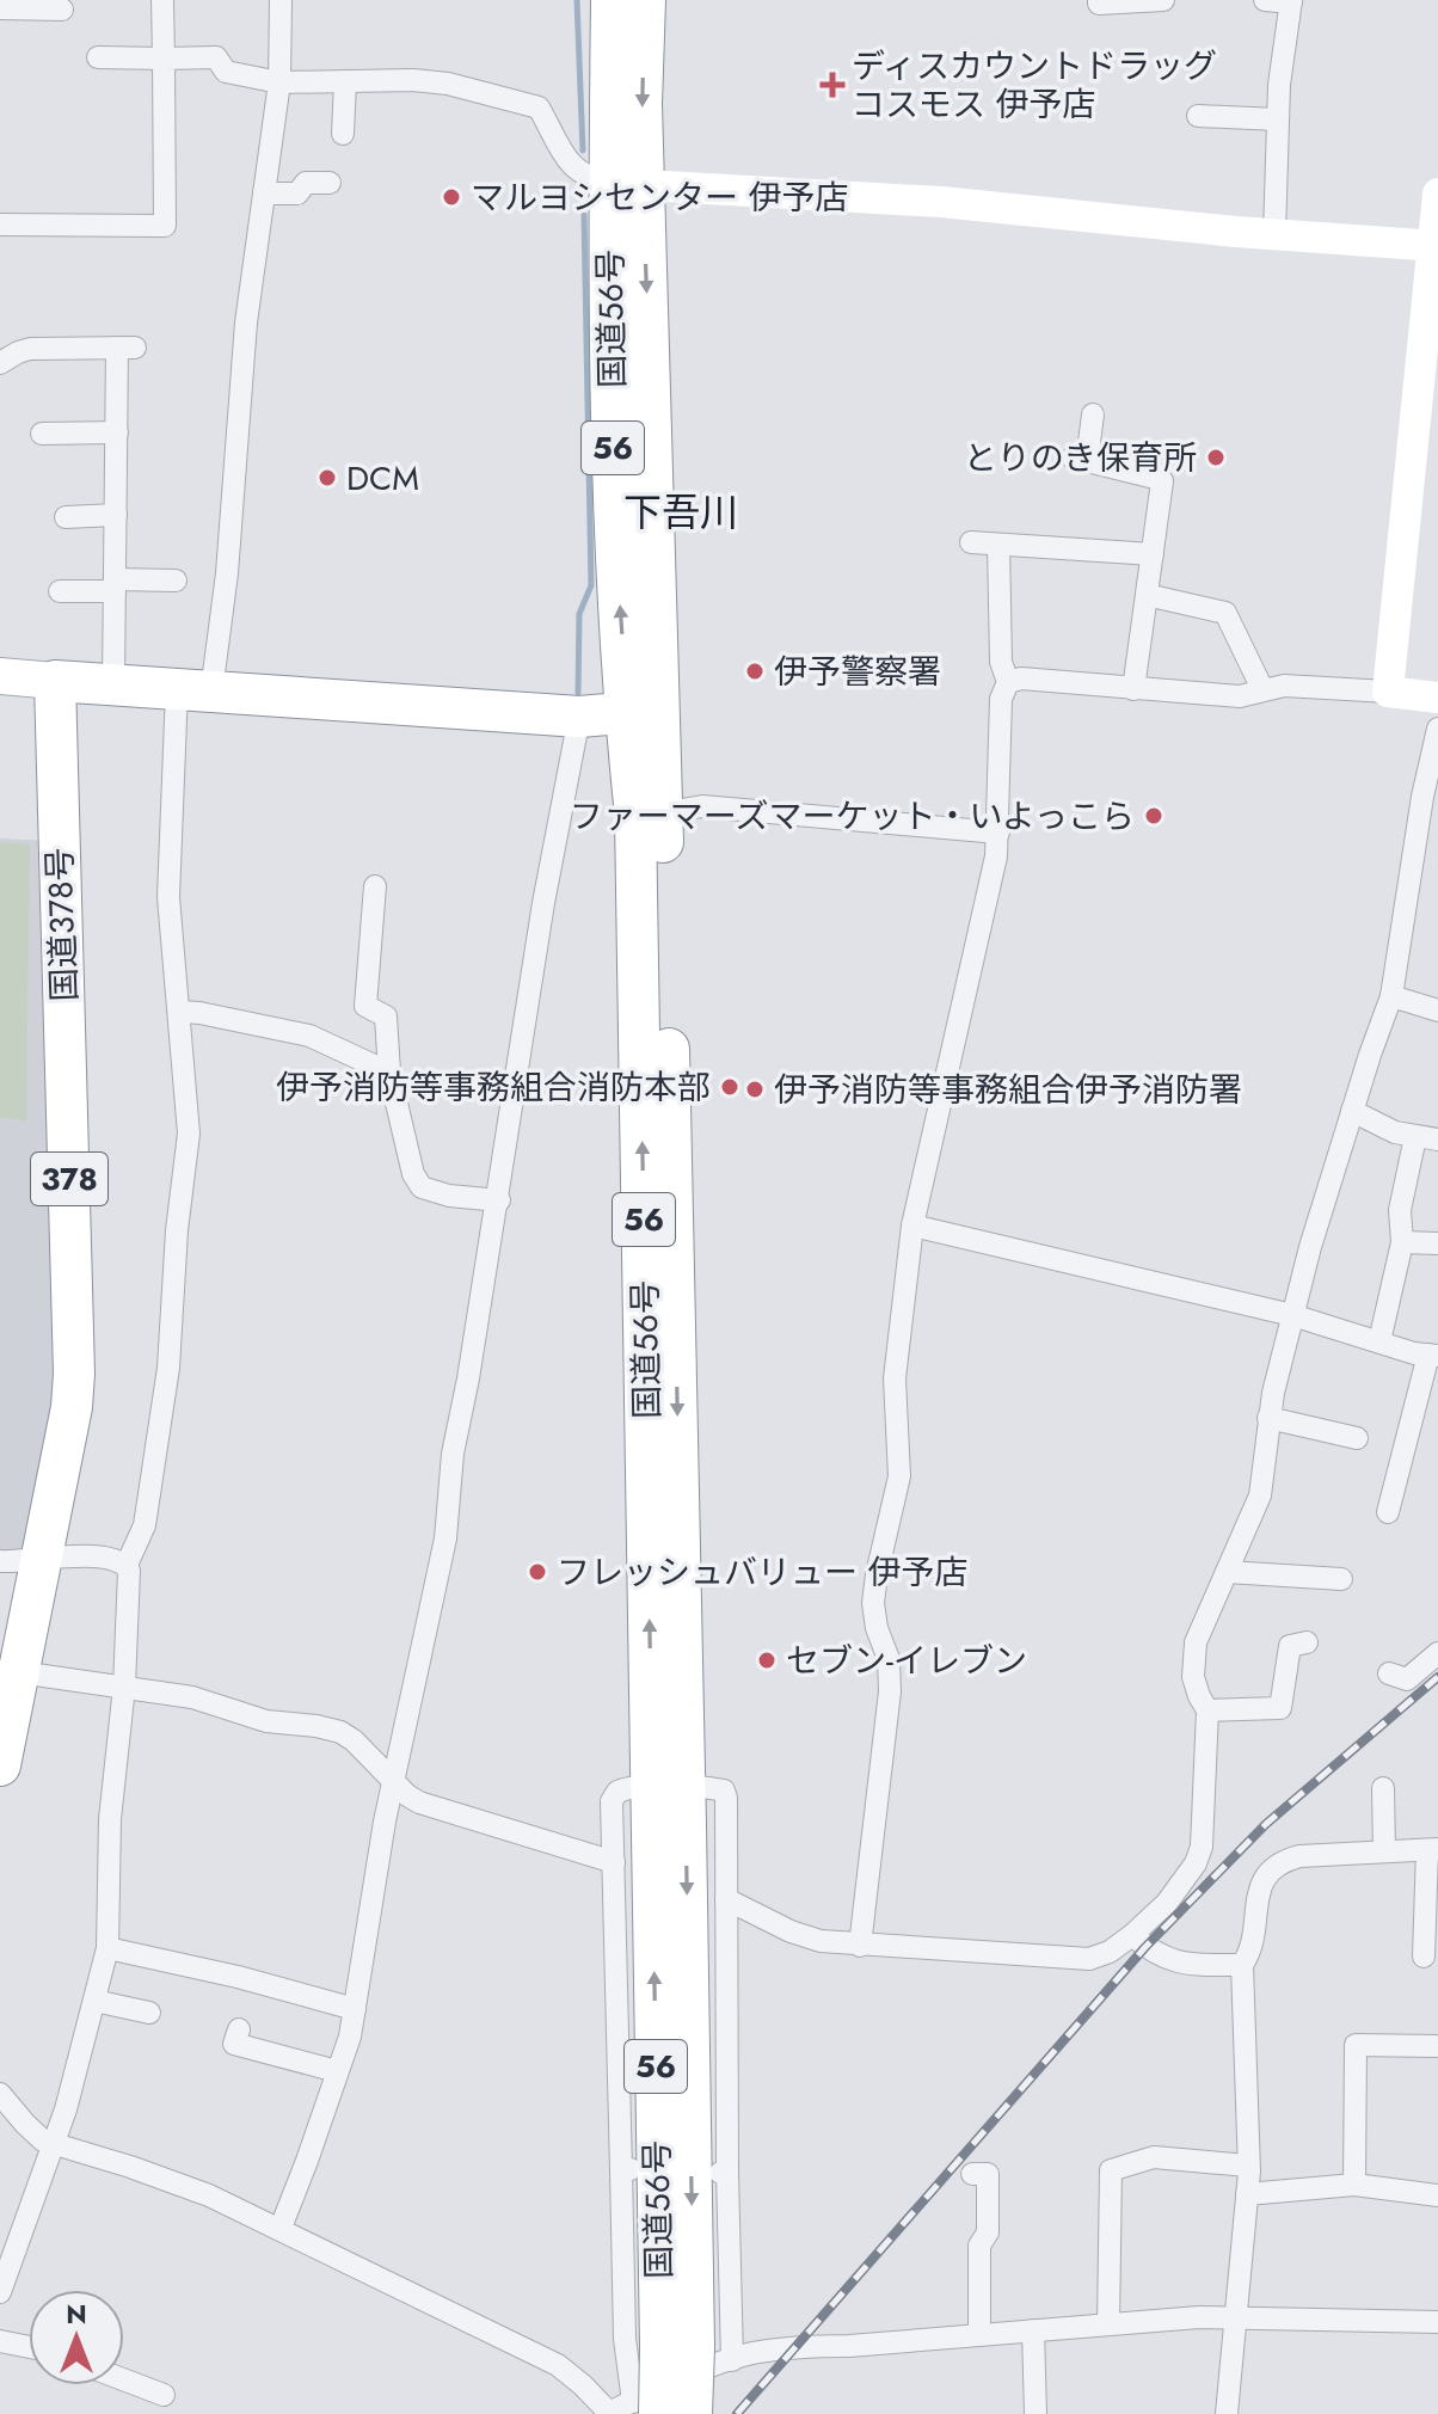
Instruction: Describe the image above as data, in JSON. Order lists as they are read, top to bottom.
{
  "streets": {
    "highway": [
      "国道56号",
      "56",
      "国道378号",
      "378"
    ]
  },
  "districts": ["下吾川"],
  "places": {
    "health": ["ディスカウントドラッグ コスモス 伊予店"],
    "other": [
      "マルヨシセンター 伊予店",
      "とりのき保育所",
      "DCM",
      "伊予警察署",
      "ファーマーズマーケット・いよっこら",
      "伊予消防等事務組合消防本部",
      "伊予消防等事務組合伊予消防署",
      "フレッシュバリュー 伊予店",
      "セブン-イレブン"
    ]
  },
  "north": "top"
}
